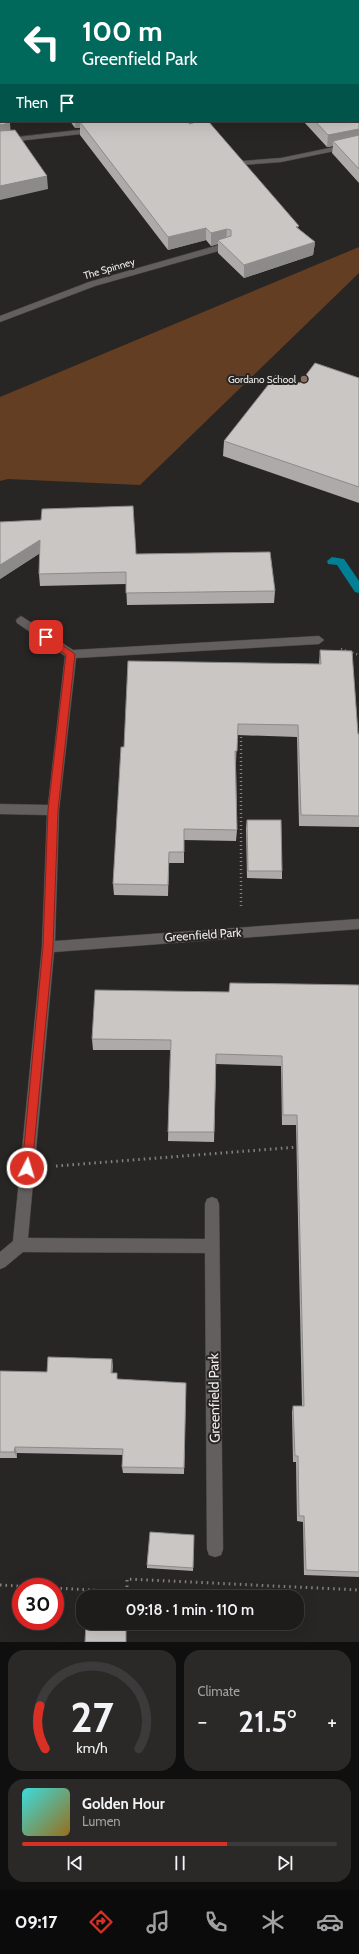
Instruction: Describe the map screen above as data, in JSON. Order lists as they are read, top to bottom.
{
  "streets": {
    "street": ["The Spinney", "Greenfield Park"]
  },
  "places": ["Gordano School"],
  "page": {
    "turn": ["100 m", "Greenfield Park"],
    "then": "Then",
    "limit": "30",
    "trip": "09:18 · 1 min · 110 m",
    "tile": "Climate",
    "heat": ["−", "21.5°", "+"],
    "song": ["Golden Hour", "Lumen"],
    "tabs": "09:17",
    "gauge": ["27", "km/h"]
  }
}
